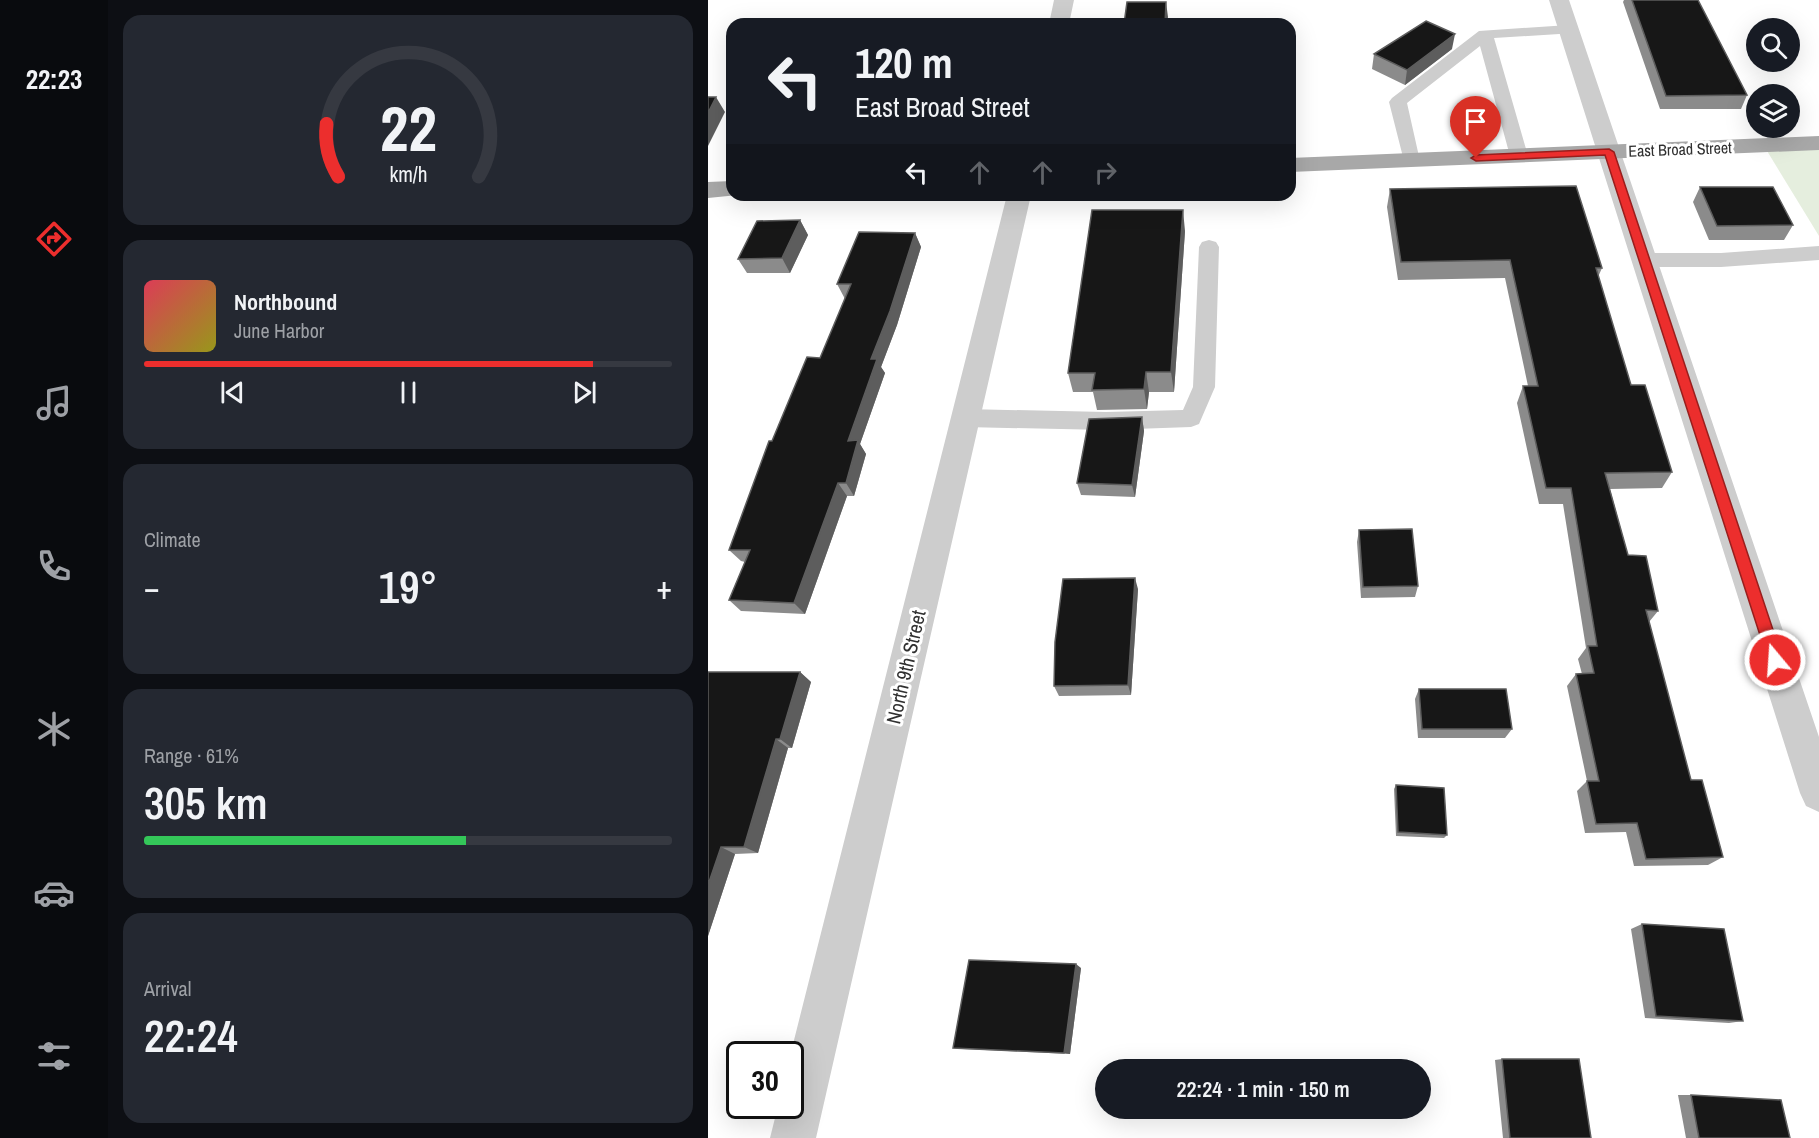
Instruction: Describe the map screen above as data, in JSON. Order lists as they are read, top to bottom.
{
  "streets": {
    "main road": ["East Broad Street"],
    "street": ["North 9th Street"]
  },
  "page": {
    "tabs": "22:23",
    "turn": ["120 m", "East Broad Street"],
    "song": ["Northbound", "June Harbor"],
    "tile": [
      "Climate",
      ["Range · 61%", "305 km"],
      ["Arrival", "22:24"]
    ],
    "heat": ["−", "19°", "+"],
    "limit": "30",
    "trip": "22:24 · 1 min · 150 m",
    "gauge": ["22", "km/h"]
  }
}
